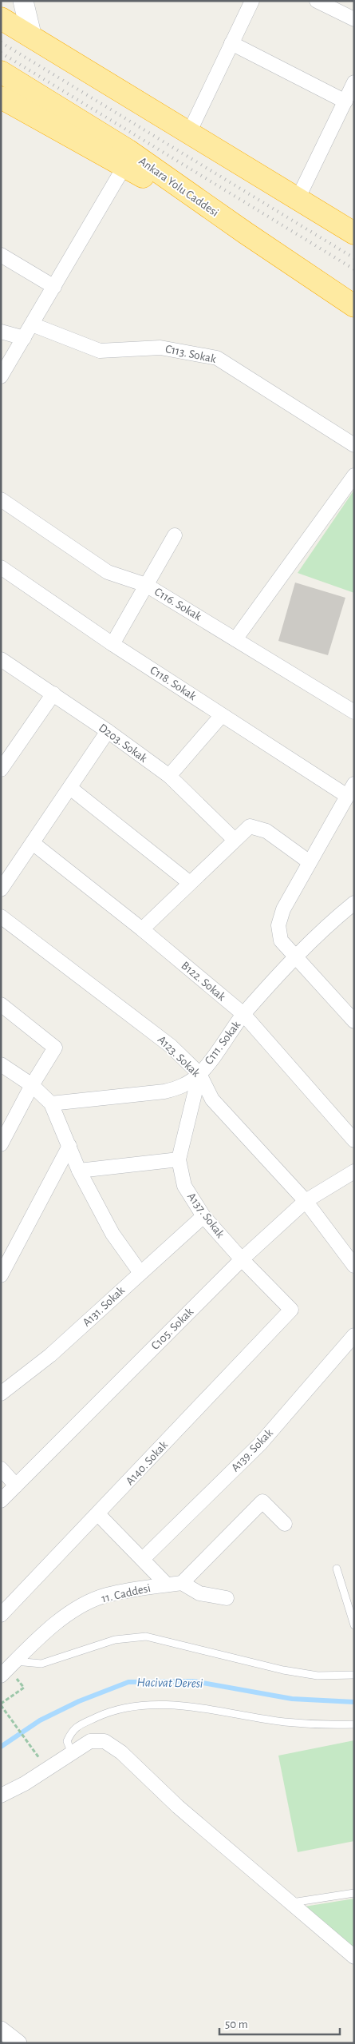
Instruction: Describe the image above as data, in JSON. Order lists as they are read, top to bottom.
{
  "streets": {
    "highway": ["Ankara Yolu Caddesi"],
    "street": [
      "C113. Sokak",
      "C116. Sokak",
      "C118. Sokak",
      "D203. Sokak",
      "B122. Sokak",
      "C111. Sokak",
      "A123. Sokak",
      "A137. Sokak",
      "A131. Sokak",
      "C105. Sokak",
      "A139. Sokak",
      "A140. Sokak",
      "11. Caddesi"
    ]
  },
  "crossings": [
    ["B122. Sokak", "C111. Sokak"],
    ["C111. Sokak", "A123. Sokak"],
    ["C111. Sokak", "A137. Sokak"],
    ["A123. Sokak", "A137. Sokak"],
    ["A123. Sokak", "C105. Sokak"],
    ["A137. Sokak", "A131. Sokak"],
    ["A137. Sokak", "C105. Sokak"],
    ["A137. Sokak", "A140. Sokak"]
  ],
  "water": ["Hacivat Deresi"],
  "scale_bar": "50 m"
}
